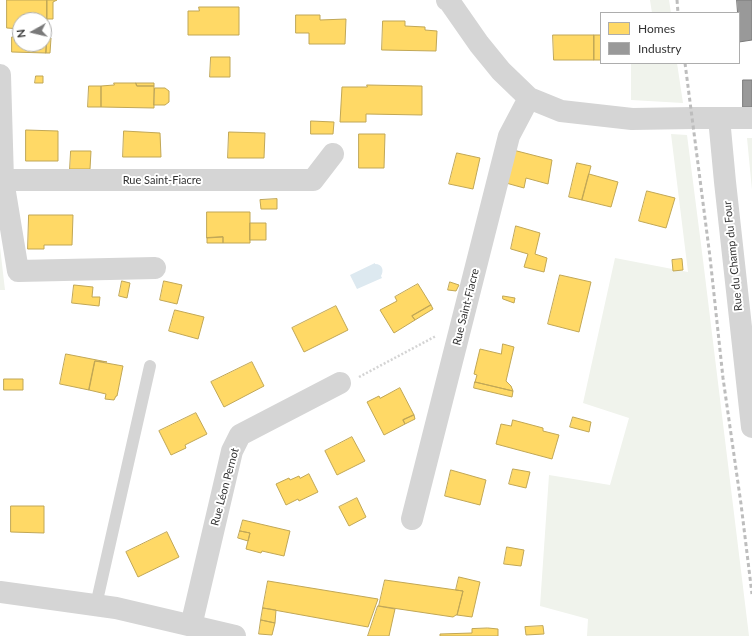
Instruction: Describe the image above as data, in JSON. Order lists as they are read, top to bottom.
{
  "streets": {
    "street": ["Rue Saint-Fiacre", "Rue du Champ du Four", "Rue Léon Pernot"]
  },
  "legend": ["Homes", "Industry"],
  "north": "left"
}
